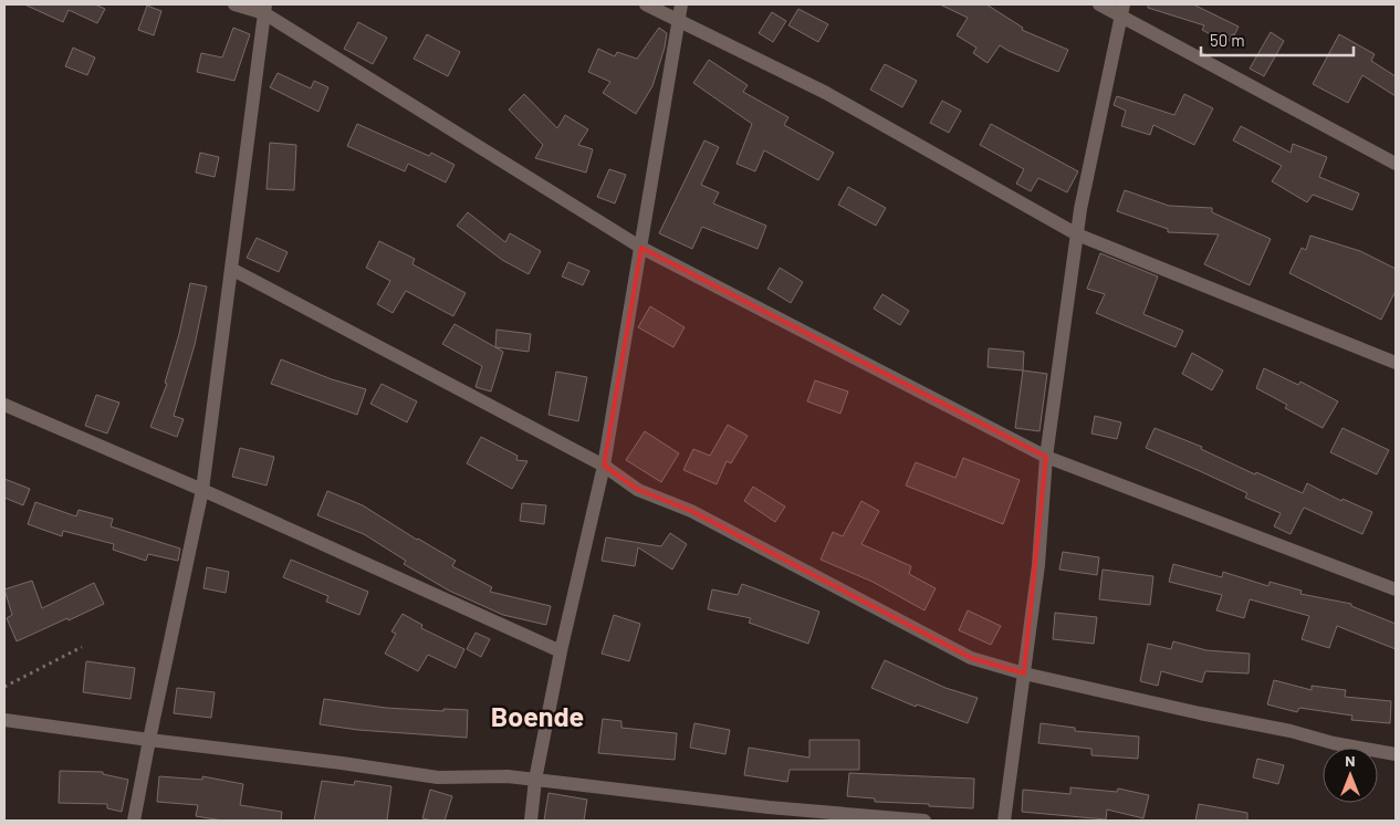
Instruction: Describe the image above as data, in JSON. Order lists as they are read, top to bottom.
{
  "districts": ["Boende"],
  "scale_bar": "50 m",
  "north": "top"
}
